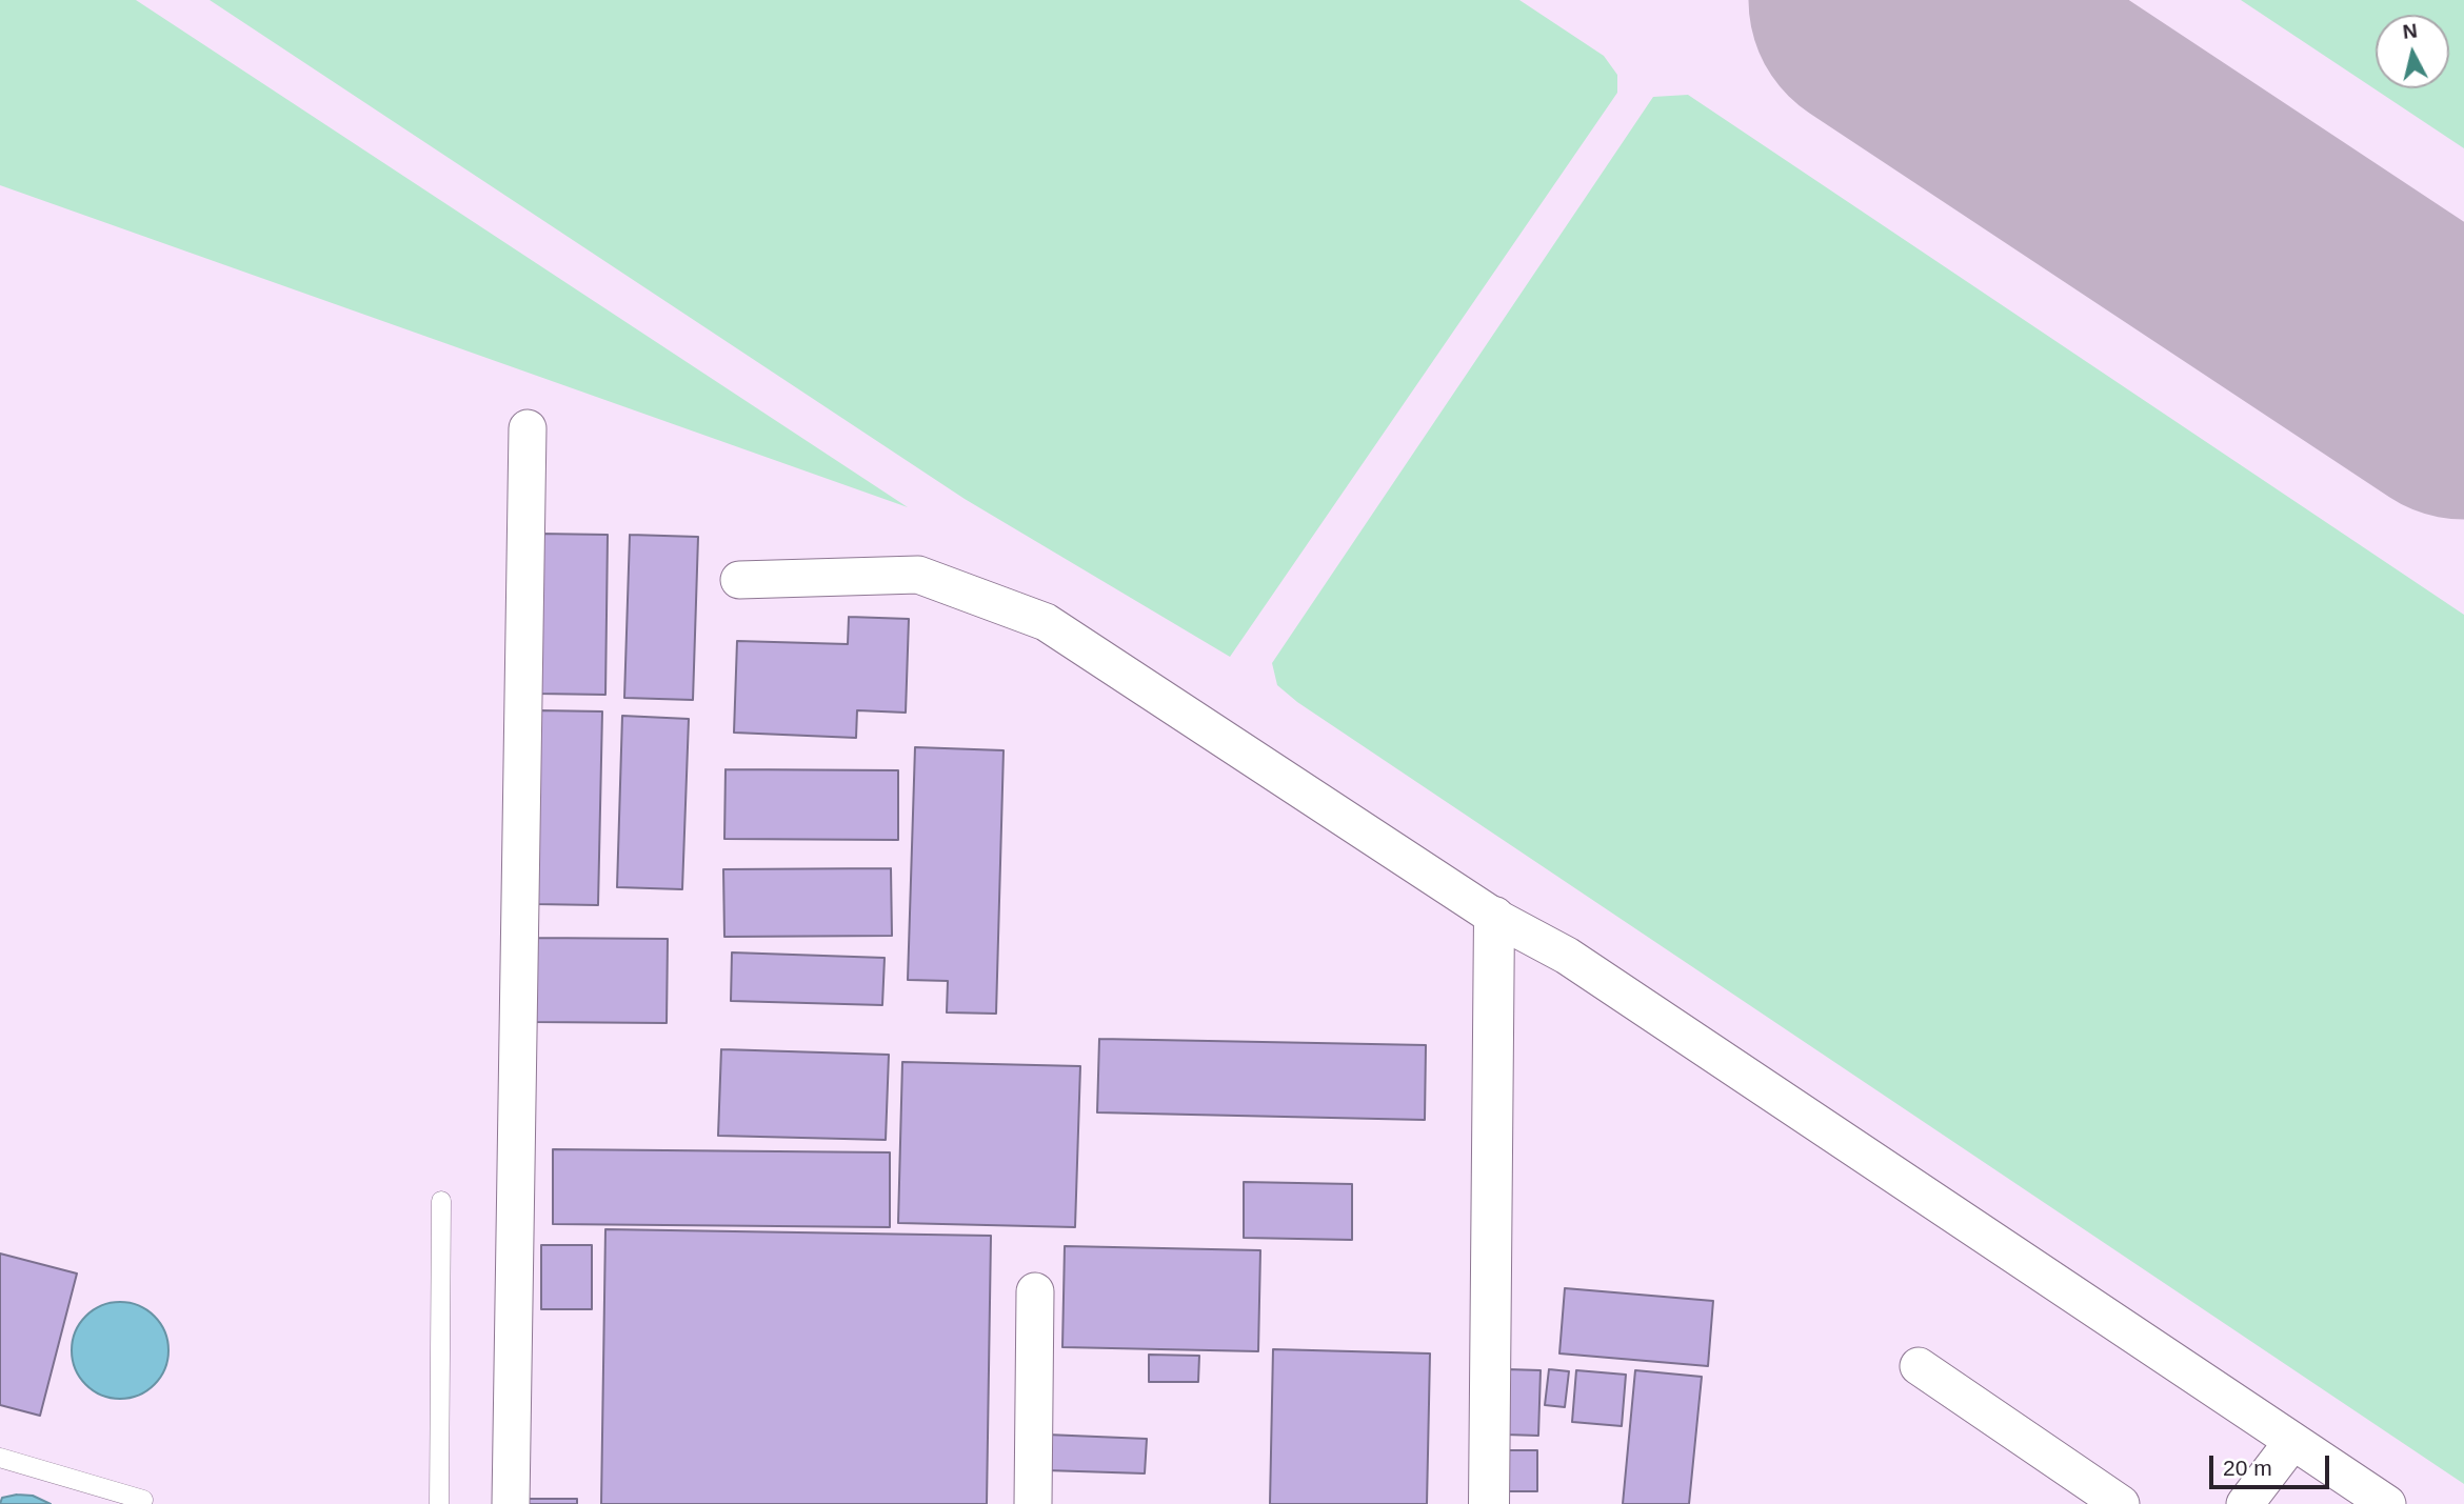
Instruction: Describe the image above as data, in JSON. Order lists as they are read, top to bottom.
{
  "scale_bar": "20 m",
  "north": "top"
}
